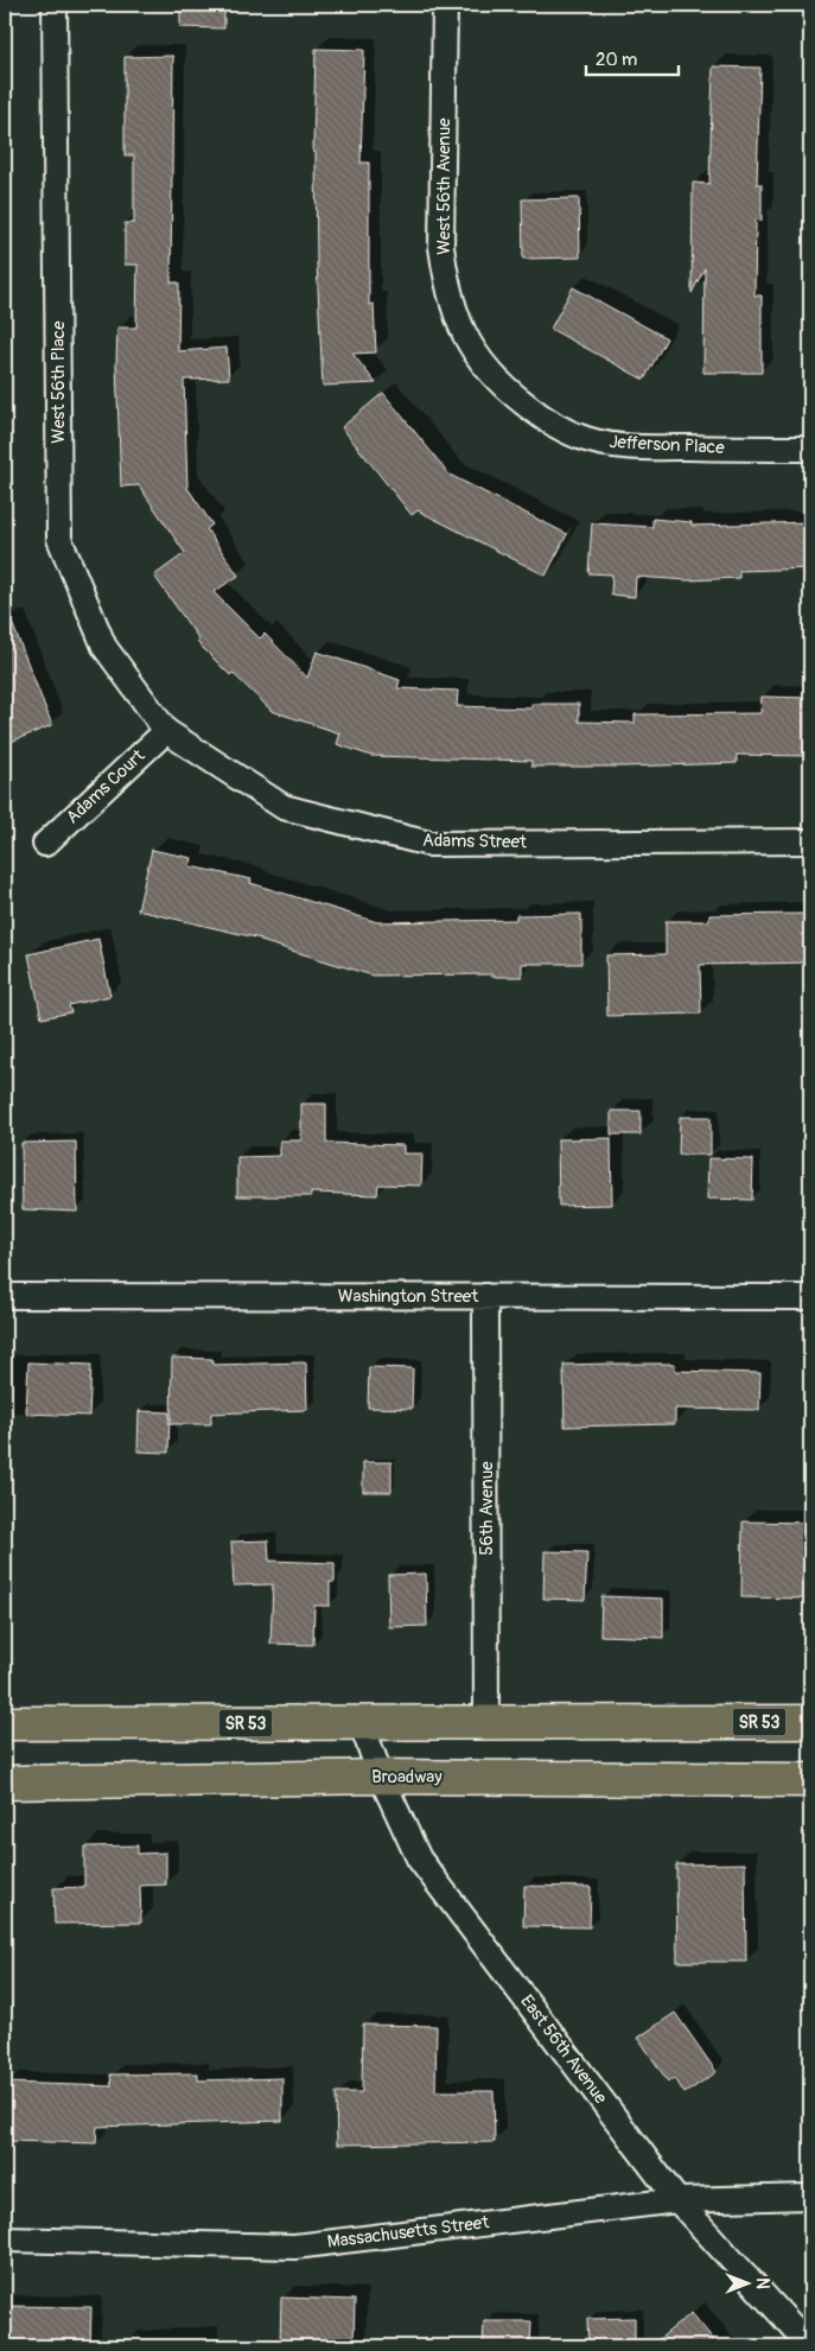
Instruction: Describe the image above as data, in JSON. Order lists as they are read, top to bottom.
{
  "streets": {
    "main road": ["SR 53", "Broadway"],
    "street": [
      "West 56th Avenue",
      "West 56th Place",
      "Jefferson Place",
      "Adams Court",
      "Adams Street",
      "Washington Street",
      "56th Avenue",
      "East 56th Avenue",
      "Massachusetts Street"
    ]
  },
  "crossings": [
    ["West 56th Avenue", "Jefferson Place"],
    ["West 56th Place", "Adams Court"],
    ["West 56th Place", "Adams Street"],
    ["Adams Court", "Adams Street"],
    ["Washington Street", "56th Avenue"],
    ["56th Avenue", "SR 53"],
    ["SR 53", "East 56th Avenue"],
    ["Broadway", "East 56th Avenue"],
    ["East 56th Avenue", "Massachusetts Street"]
  ],
  "scale_bar": "20 m",
  "north": "right"
}
